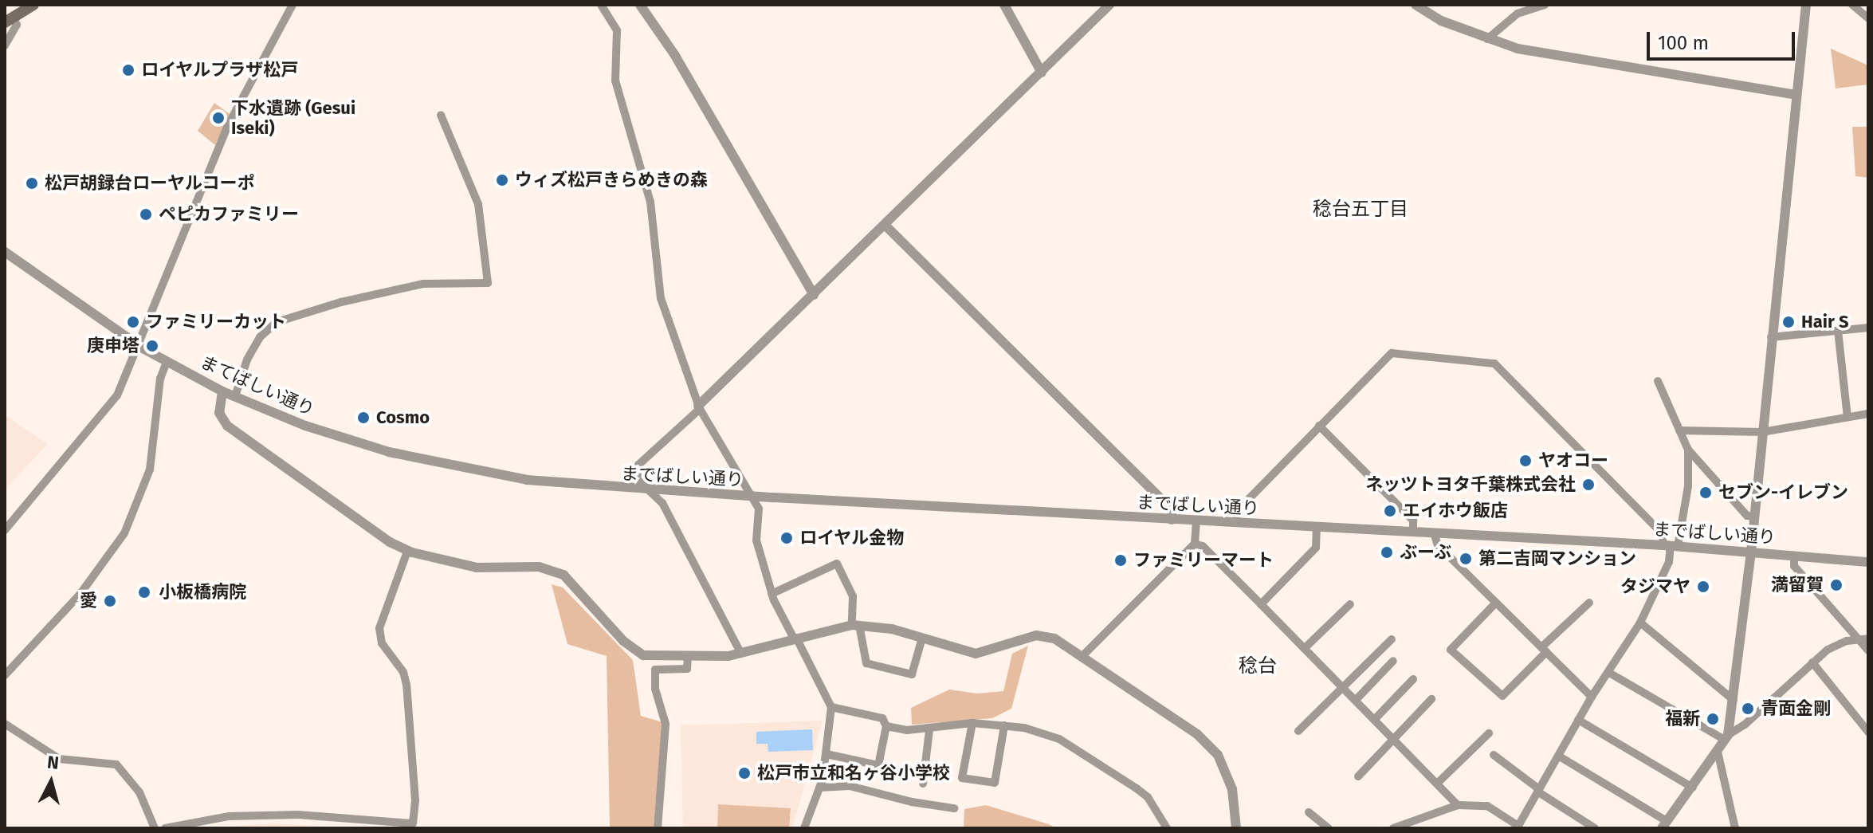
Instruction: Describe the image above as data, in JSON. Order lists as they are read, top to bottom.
{
  "streets": {
    "street": ["まてばしい通り", "までばしい通り"]
  },
  "crossings": [
    ["まてばしい通り", "までばしい通り"]
  ],
  "districts": ["稔台五丁目", "稔台"],
  "places": [
    "ロイヤルプラザ松戸",
    "下水遺跡 (Gesui Iseki)",
    "ウィズ松戸きらめきの森",
    "松戸胡録台ローヤルコーポ",
    "ペピカファミリー",
    "ファミリーカット",
    "Hair S",
    "庚申塔",
    "Cosmo",
    "ヤオコー",
    "ネッツトヨタ千葉株式会社",
    "セブン-イレブン",
    "エイホウ飯店",
    "ロイヤル金物",
    "ぶーぶ",
    "第二吉岡マンション",
    "ファミリーマート",
    "満留賀",
    "タジマヤ",
    "小板橋病院",
    "愛",
    "青面金剛",
    "福新",
    "松戸市立和名ヶ谷小学校"
  ],
  "scale_bar": "100 m",
  "north": "top"
}
